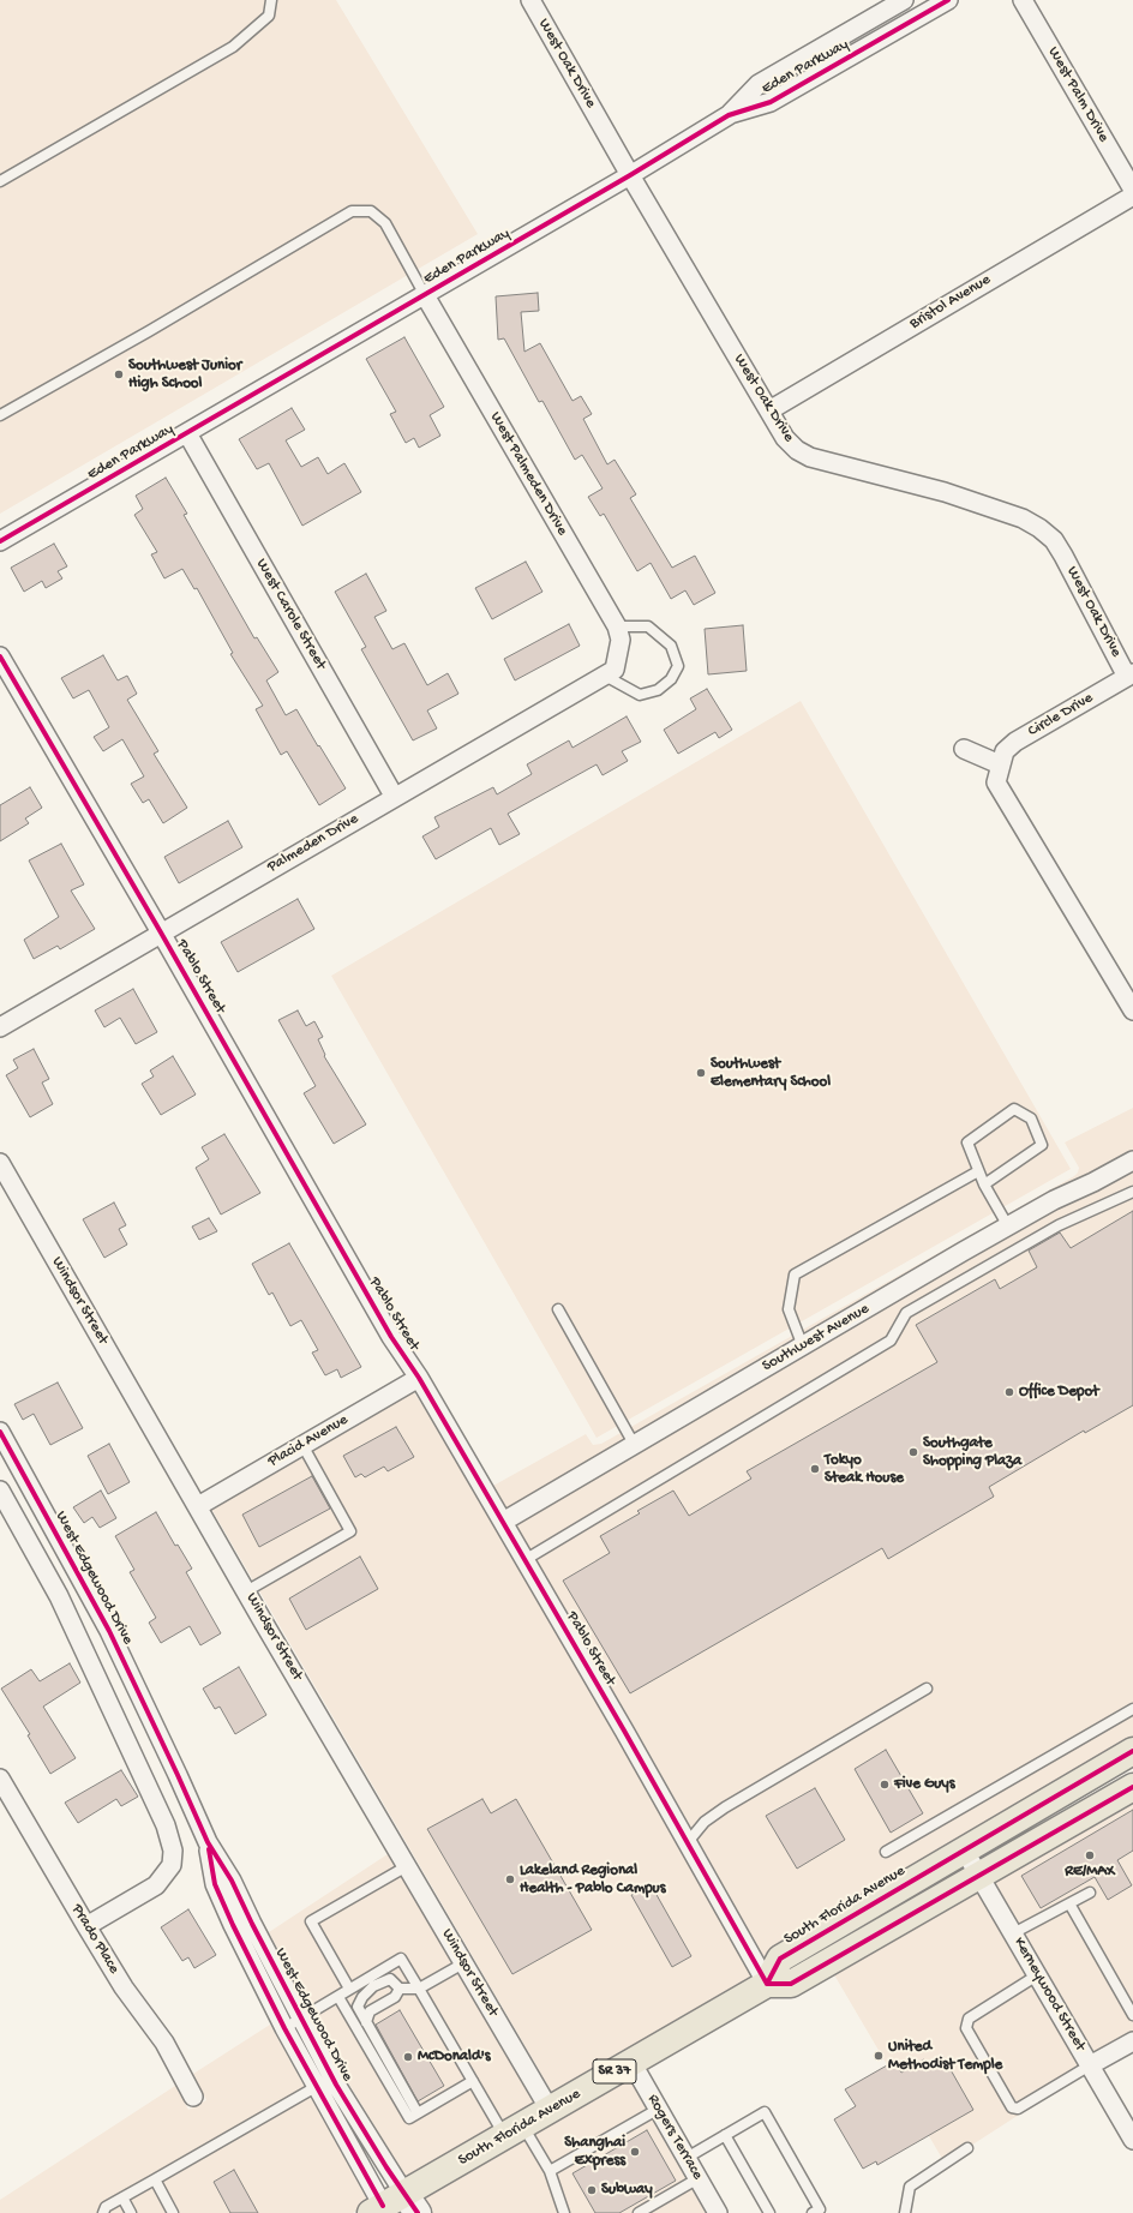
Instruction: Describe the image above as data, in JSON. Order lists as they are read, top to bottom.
{
  "streets": {
    "main road": ["South Florida Avenue", "SR 37"],
    "street": [
      "West Oak Drive",
      "Eden Parkway",
      "West Palm Drive",
      "Bristol Avenue",
      "West Palmeden Drive",
      "West Carole Street",
      "Circle Drive",
      "Palmeden Drive",
      "Pablo Street",
      "Windsor Street",
      "Southwest Avenue",
      "Placid Avenue",
      "West Edgewood Drive",
      "Prado Place",
      "Kerneywood Street",
      "Rogers Terrace"
    ]
  },
  "crossings": [
    ["West Oak Drive", "Eden Parkway"],
    ["West Oak Drive", "Bristol Avenue"],
    ["West Oak Drive", "Circle Drive"],
    ["Eden Parkway", "West Palmeden Drive"],
    ["Eden Parkway", "West Carole Street"],
    ["West Palmeden Drive", "Palmeden Drive"],
    ["West Carole Street", "Palmeden Drive"],
    ["Palmeden Drive", "Pablo Street"],
    ["Pablo Street", "Southwest Avenue"],
    ["Pablo Street", "Placid Avenue"],
    ["Pablo Street", "South Florida Avenue"],
    ["Windsor Street", "Placid Avenue"],
    ["Windsor Street", "South Florida Avenue"],
    ["West Edgewood Drive", "South Florida Avenue"],
    ["South Florida Avenue", "Kerneywood Street"],
    ["South Florida Avenue", "Rogers Terrace"]
  ],
  "places": [
    "Southwest Junior High School",
    "Southwest Elementary School",
    "Office Depot",
    "Southgate Shopping Plaza",
    "Tokyo Steak House",
    "Five Guys",
    "RE/MAX",
    "Lakeland Regional Health - Pablo Campus",
    "United Methodist Temple",
    "McDonald's",
    "Shanghai Express",
    "Subway"
  ]
}
